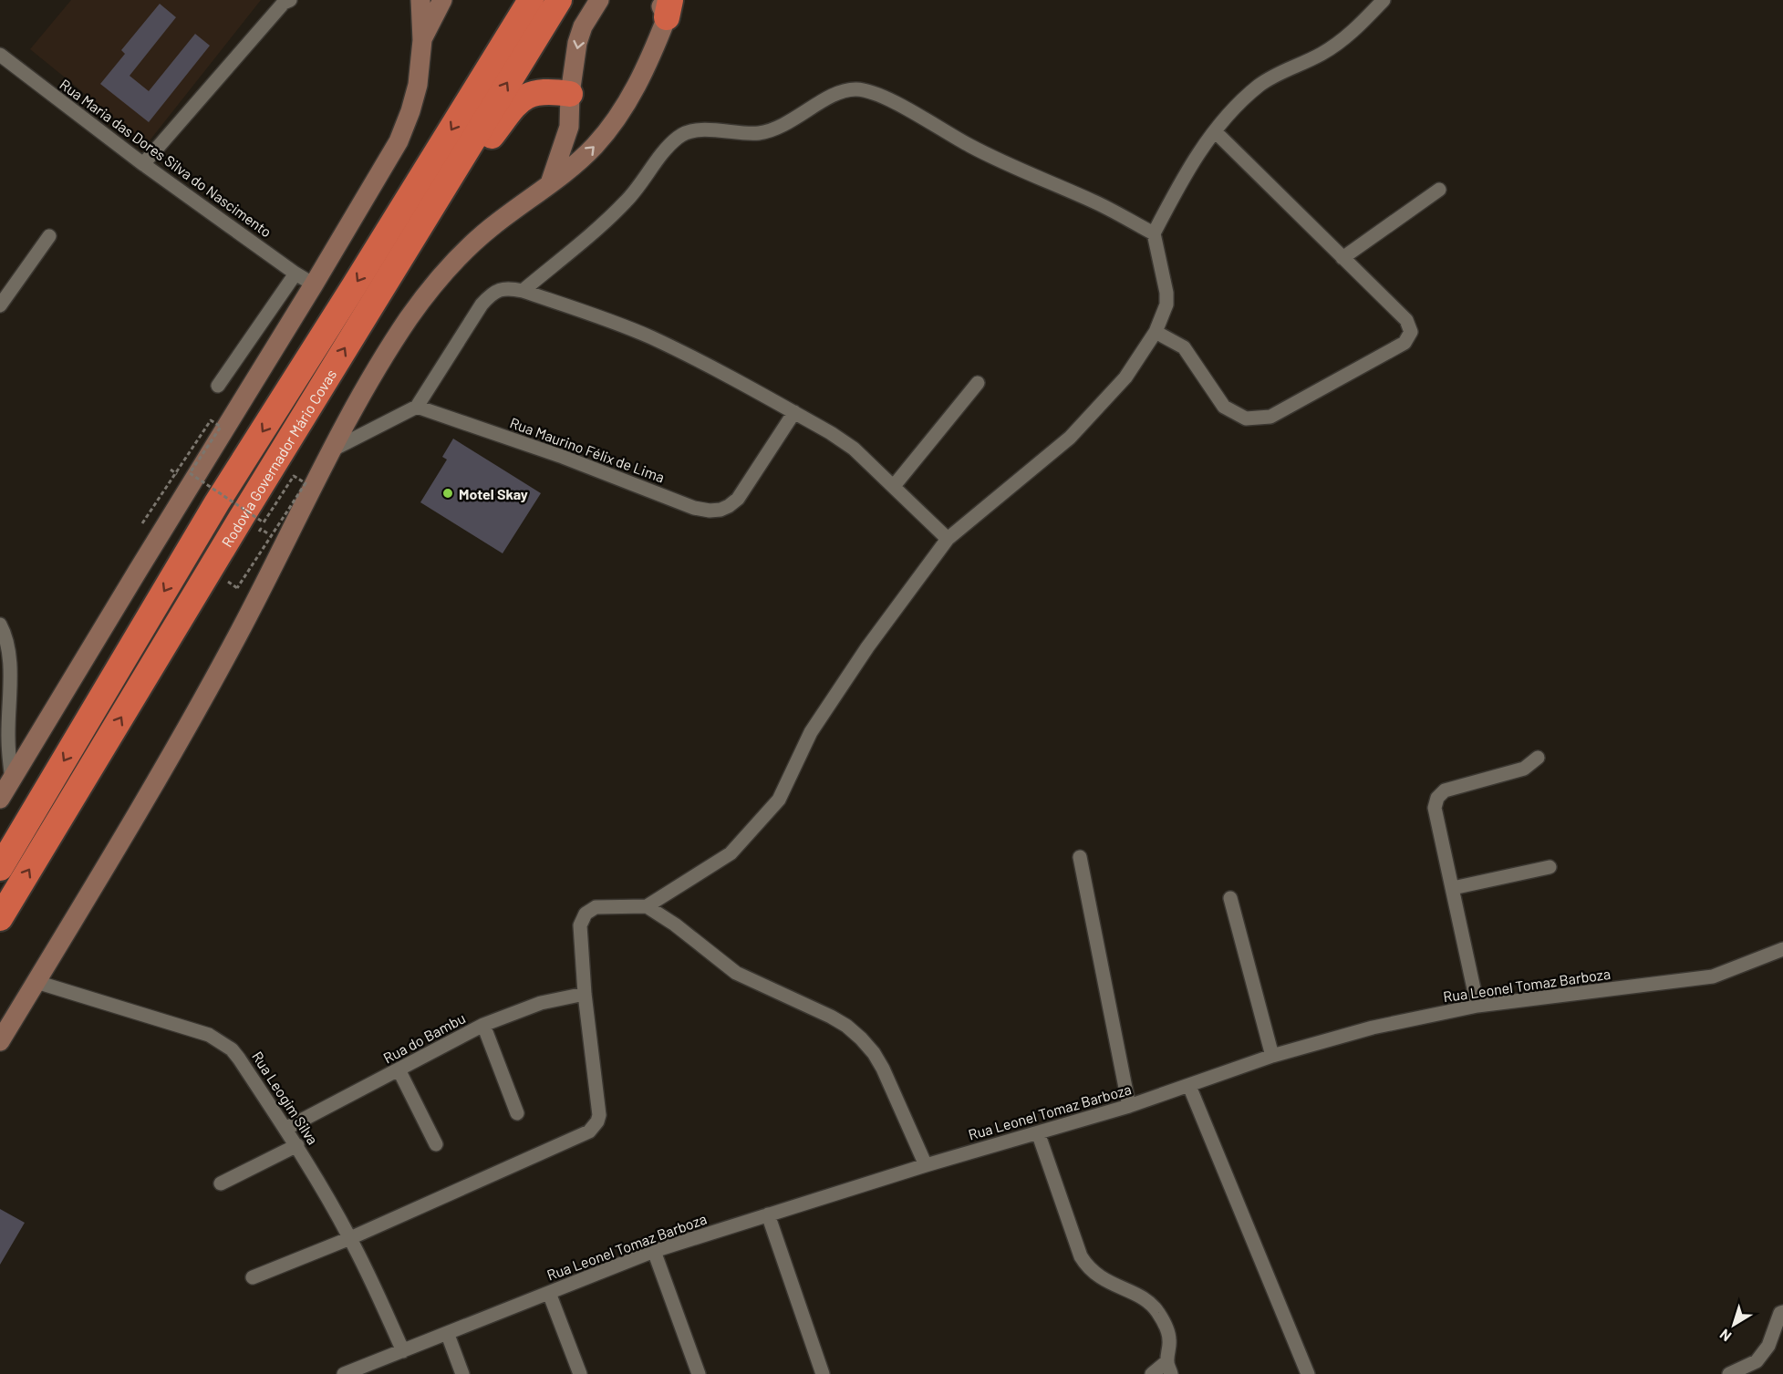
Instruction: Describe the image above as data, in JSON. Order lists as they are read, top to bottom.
{
  "streets": {
    "highway": ["Rodovia Governador Mário Covas"],
    "street": [
      "Rua Maria das Dores Silva do Nascimento",
      "Rua Maurino Félix de Lima",
      "Rua Leonel Tomaz Barboza",
      "Rua do Bambu",
      "Rua Leogim Silva"
    ]
  },
  "crossings": [
    ["Rua Leonel Tomaz Barboza", "Rua Leogim Silva"],
    ["Rua do Bambu", "Rua Leogim Silva"]
  ],
  "places": ["Motel Skay"],
  "north": "bottom left"
}
